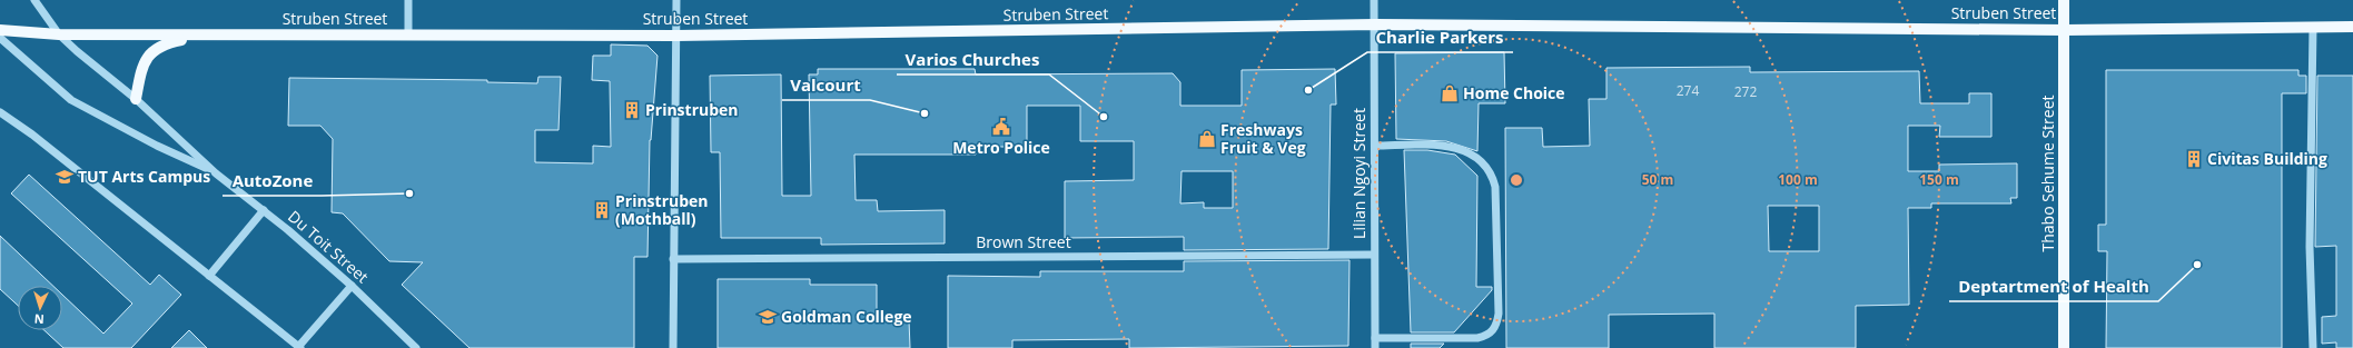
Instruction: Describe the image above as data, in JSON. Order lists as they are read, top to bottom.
{
  "streets": {
    "main road": ["Struben Street", "Thabo Sehume Street"],
    "street": ["Lilian Ngoyi Street", "Brown Street", "Du Toit Street"]
  },
  "crossings": [
    ["Struben Street", "Lilian Ngoyi Street"],
    ["Struben Street", "Thabo Sehume Street"],
    ["Struben Street", "Du Toit Street"],
    ["Lilian Ngoyi Street", "Brown Street"]
  ],
  "places": {
    "other": [
      "Charlie Parkers",
      "Valcourt",
      "Varios Churches",
      "AutoZone",
      "Deptartment of Health"
    ],
    "shop": ["Home Choice", "Freshways Fruit & Veg"],
    "building": ["Prinstruben", "Civitas Building", "Prinstruben (Mothball)"],
    "public building": ["Metro Police"],
    "school or university": ["TUT Arts Campus", "Goldman College"]
  },
  "house_numbers": ["274", "272"],
  "north": "bottom",
  "rings": ["50 m", "100 m", "150 m"]
}
